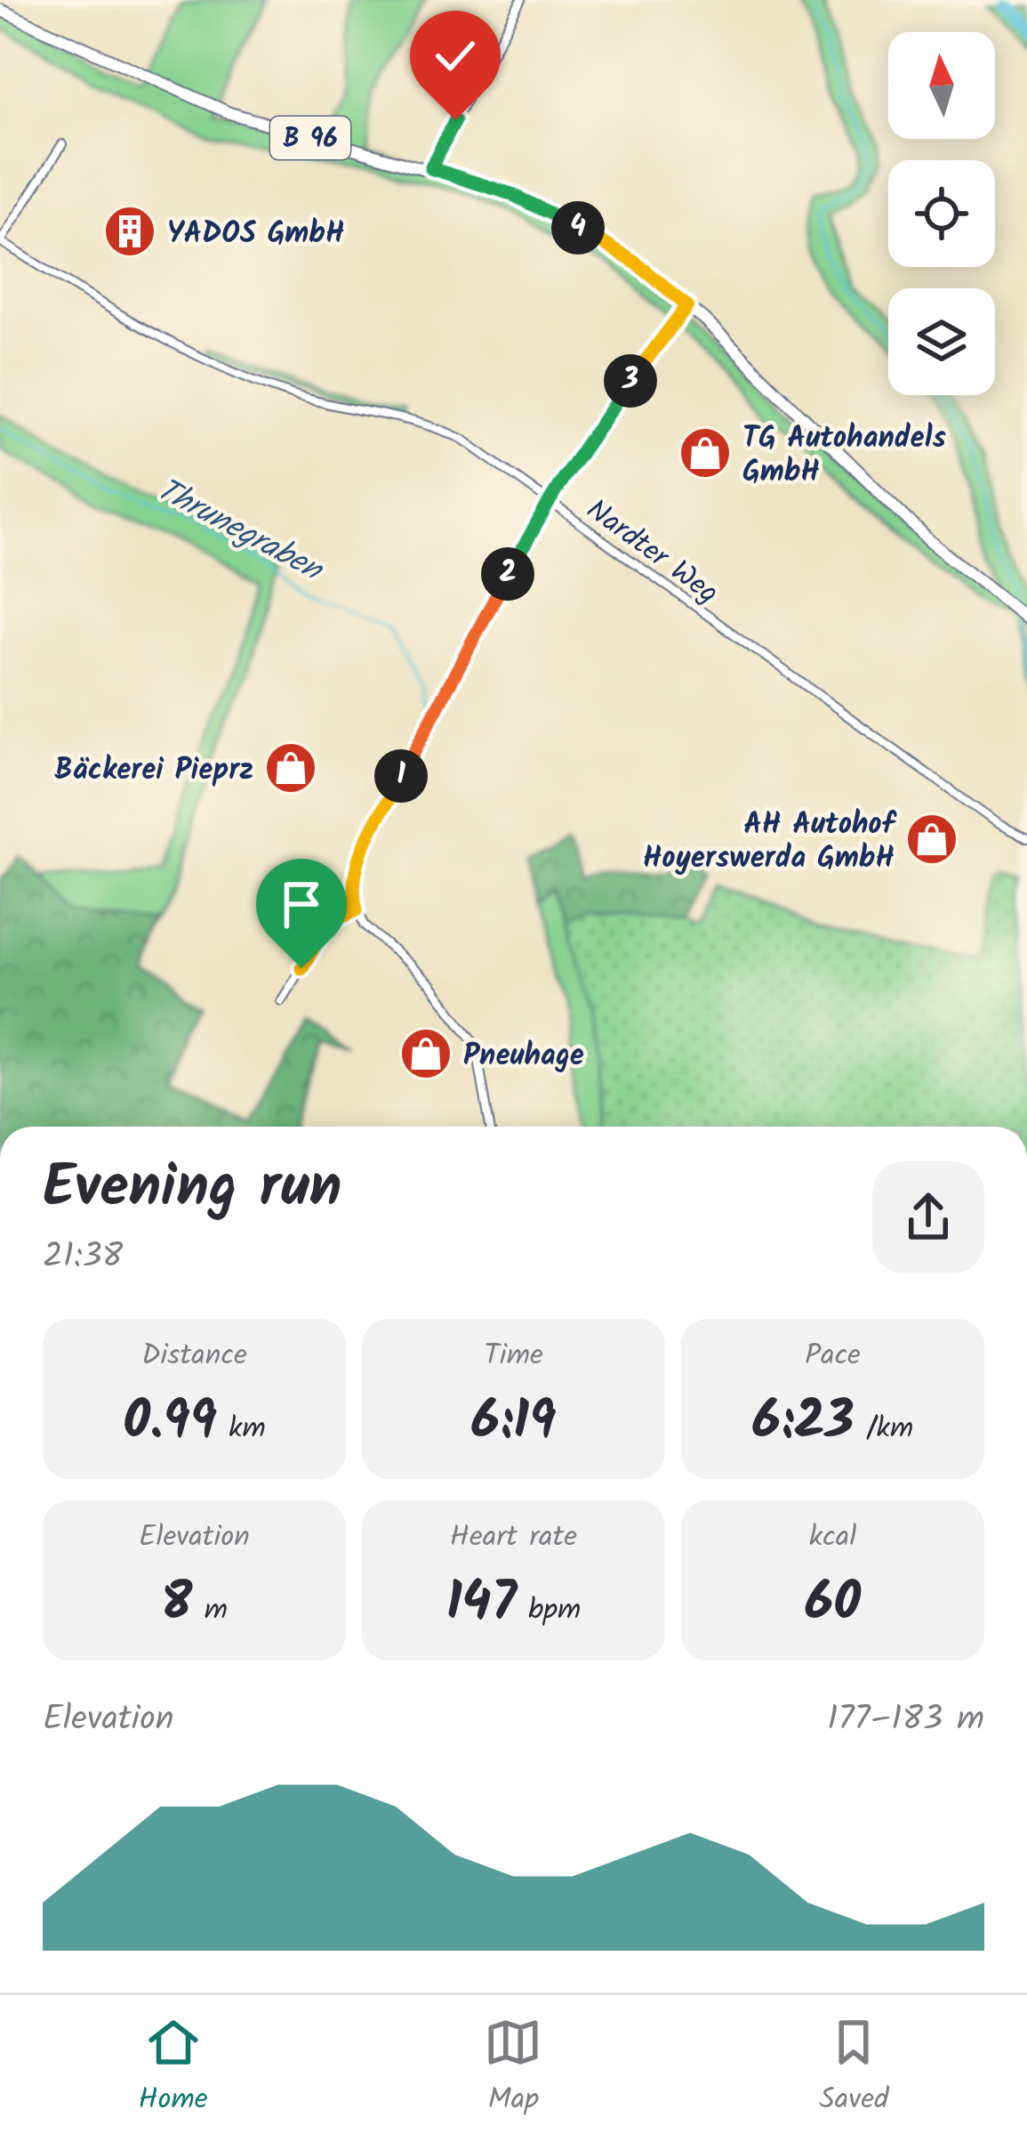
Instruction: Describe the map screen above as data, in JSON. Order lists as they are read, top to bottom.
{
  "streets": {
    "main road": ["B 96"],
    "street": ["Nardter Weg"]
  },
  "water": ["Thrunegraben"],
  "places": {
    "building": ["YADOS GmbH"],
    "shop": [
      "TG Autohandels GmbH",
      "Bäckerei Pieprz",
      "AH Autohof Hoyerswerda GmbH",
      "Pneuhage"
    ]
  },
  "north": "top",
  "page": {
    "pins": [
      "4",
      "3",
      "2",
      "1"
    ],
    "heading": ["Evening run", "21:38"],
    "stats": [
      ["Distance", "0.99 km"],
      ["Time", "6:19"],
      ["Pace", "6:23 /km"],
      ["Elevation", "8 m"],
      ["Heart rate", "147 bpm"],
      ["kcal", "60"]
    ],
    "chart": ["Elevation", "177–183 m"],
    "tabs": ["Home", "Map", "Saved"]
  }
}
